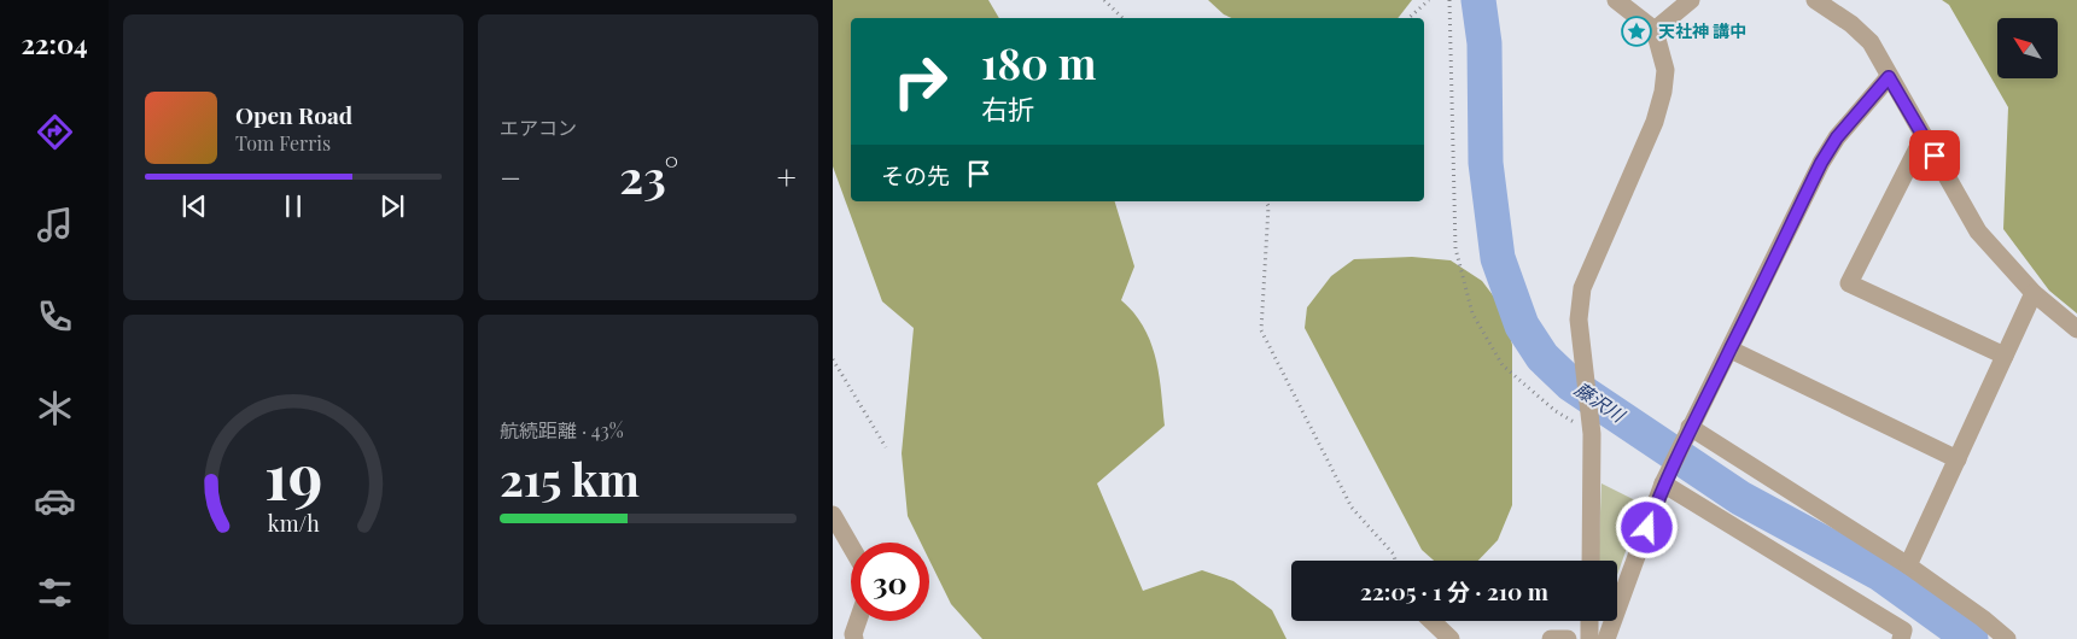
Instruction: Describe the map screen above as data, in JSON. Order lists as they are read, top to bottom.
{
  "water": ["藤沢川"],
  "places": {
    "place": ["天社神 講中"]
  },
  "north": "top left",
  "page": {
    "tabs": "22:04",
    "tile": [
      "エアコン",
      ["航続距離 · 43%", "215 km"]
    ],
    "turn": ["180 m", "右折"],
    "song": ["Open Road", "Tom Ferris"],
    "then": "その先",
    "heat": ["−", "23°", "+"],
    "limit": "30",
    "trip": "22:05 · 1 分 · 210 m",
    "gauge": ["19", "km/h"]
  }
}
